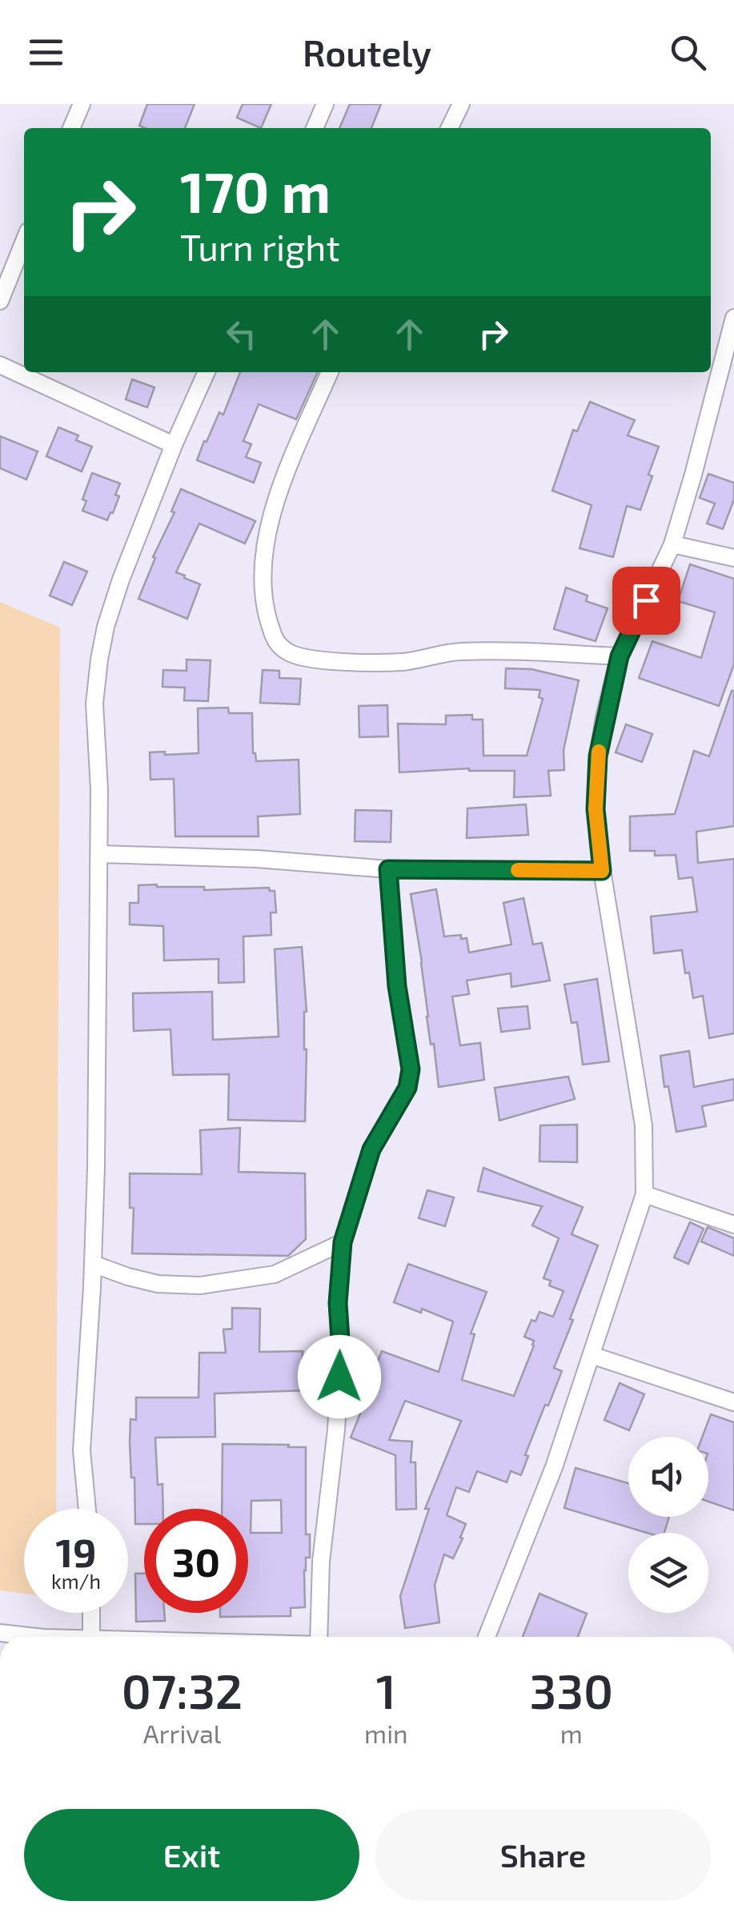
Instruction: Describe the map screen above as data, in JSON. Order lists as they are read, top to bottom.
{
  "page": {
    "header": "Routely",
    "turn": ["170 m", "Turn right"],
    "speed": "19 km/h",
    "limit": "30",
    "eta": [
      "07:32",
      "Arrival",
      "1",
      "min",
      "330",
      "m"
    ],
    "buttons": ["Exit", "Share"]
  }
}
